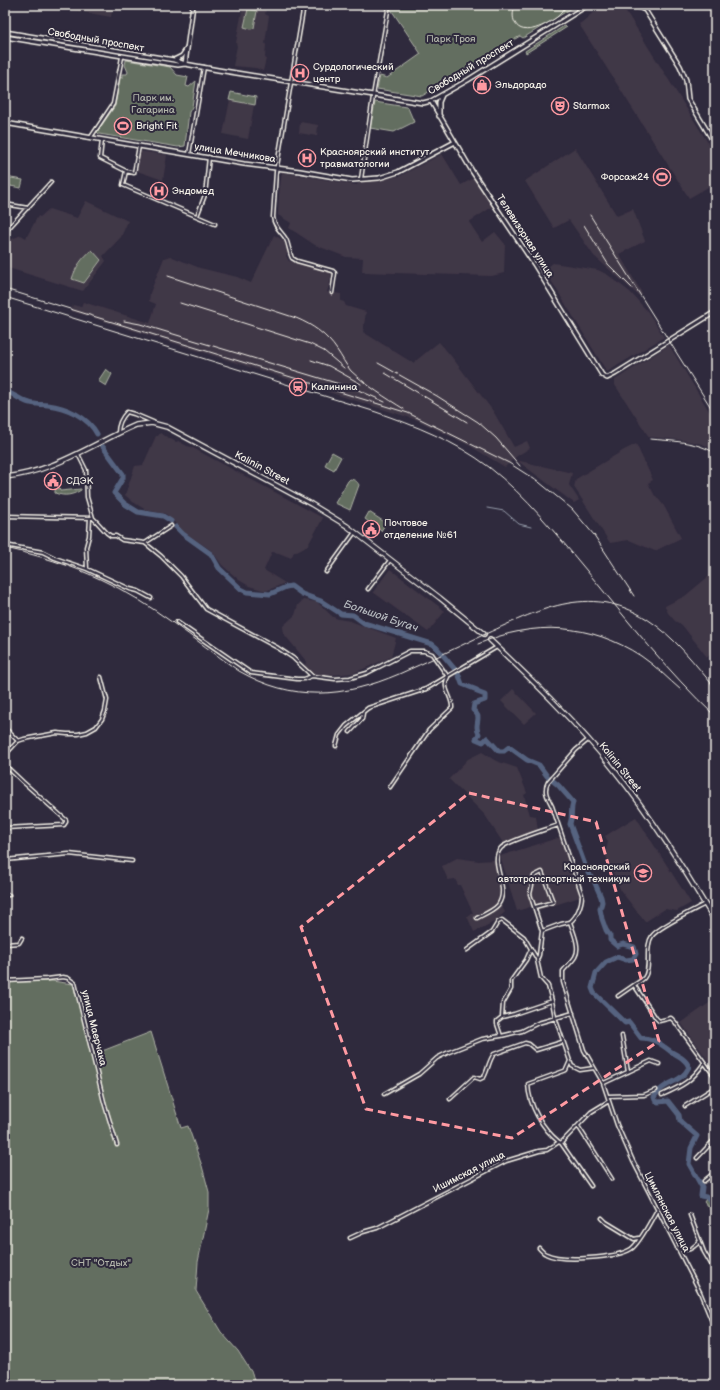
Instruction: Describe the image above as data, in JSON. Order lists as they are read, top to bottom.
{
  "streets": {
    "main road": ["Kalinin Street"],
    "street": [
      "Свободный проспект",
      "улица Мечникова",
      "Телевизорная улица",
      "улица Маерчака",
      "Ишимская улица",
      "Цимлянская улица"
    ]
  },
  "crossings": [
    ["Свободный проспект", "Телевизорная улица"],
    ["улица Мечникова", "Телевизорная улица"],
    ["Ишимская улица", "Цимлянская улица"]
  ],
  "water": ["Большой Бугач"],
  "parks": ["Парк Троя", "Парк им. Гагарина", "СНТ \"Отдых\""],
  "places": {
    "hospital": ["Сурдологический центр", "Красноярский институт травматологии", "Эндомед"],
    "shop": ["Эльдорадо"],
    "theatre": ["Starmax"],
    "sports": ["Bright Fit", "Форсаж24"],
    "station": ["Калинина"],
    "public building": ["СДЭК", "Почтовое отделение №61"],
    "school or university": ["Красноярский автотранспортный техникум"]
  }
}
